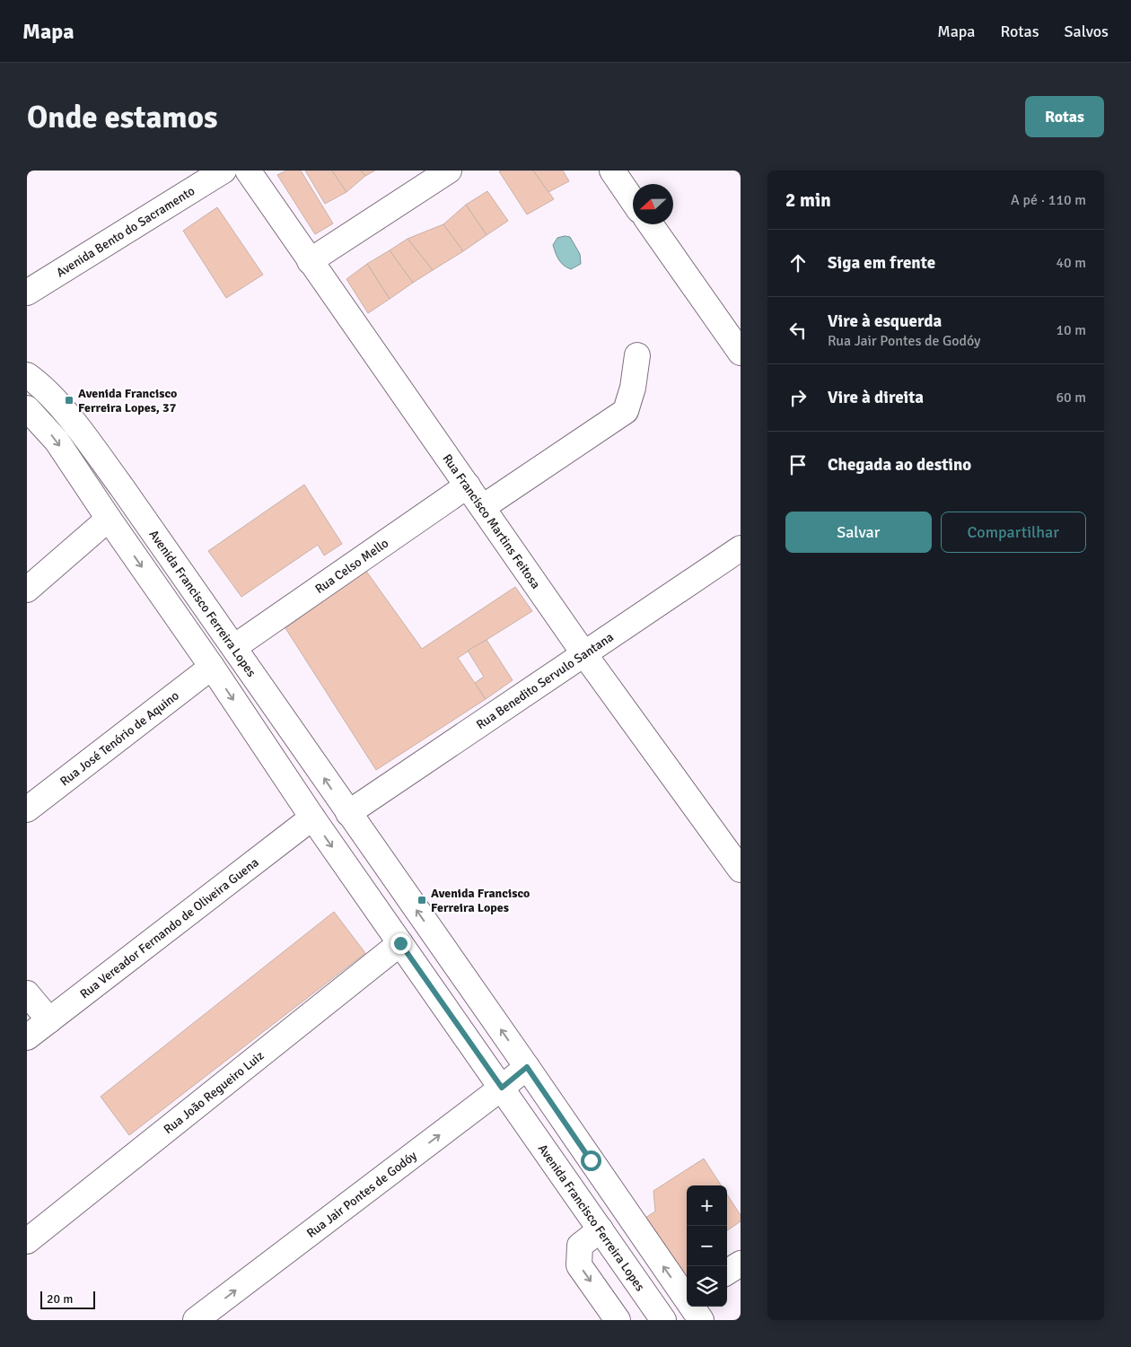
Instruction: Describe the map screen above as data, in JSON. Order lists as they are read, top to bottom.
{
  "streets": {
    "street": [
      "Avenida Bento do Sacramento",
      "Rua Francisco Martins Feitosa",
      "Rua Celso Mello",
      "Avenida Francisco Ferreira Lopes",
      "Rua Benedito Servulo Santana",
      "Rua José Tenório de Aquino",
      "Rua Vereador Fernando de Oliveira Guena",
      "Rua João Regueiro Luiz",
      "Rua Jair Pontes de Godóy"
    ]
  },
  "crossings": [
    ["Rua Francisco Martins Feitosa", "Rua Celso Mello"],
    ["Rua Francisco Martins Feitosa", "Rua Benedito Servulo Santana"],
    ["Rua Celso Mello", "Avenida Francisco Ferreira Lopes"],
    ["Avenida Francisco Ferreira Lopes", "Rua Benedito Servulo Santana"],
    ["Avenida Francisco Ferreira Lopes", "Rua José Tenório de Aquino"],
    ["Avenida Francisco Ferreira Lopes", "Rua Vereador Fernando de Oliveira Guena"],
    ["Avenida Francisco Ferreira Lopes", "Rua João Regueiro Luiz"],
    ["Avenida Francisco Ferreira Lopes", "Rua Jair Pontes de Godóy"]
  ],
  "one_way": ["Rua Jair Pontes de Godóy"],
  "places": {
    "transit": ["Avenida Francisco Ferreira Lopes, 37", "Avenida Francisco Ferreira Lopes"]
  },
  "scale_bar": "20 m",
  "north": "left",
  "page": {
    "header": "Mapa",
    "nav": ["Mapa", "Rotas", "Salvos"],
    "buttons": [
      "Rotas",
      ["Salvar", "Compartilhar"]
    ],
    "title": "Onde estamos",
    "heading": ["2 min", "A pé · 110 m"],
    "list": [
      ["Siga em frente", "40 m"],
      ["Vire à esquerda", "Rua Jair Pontes de Godóy", "10 m"],
      ["Vire à direita", "60 m"],
      "Chegada ao destino"
    ],
    "map_buttons": ["+", "−"],
    "scale": "20 m"
  }
}
